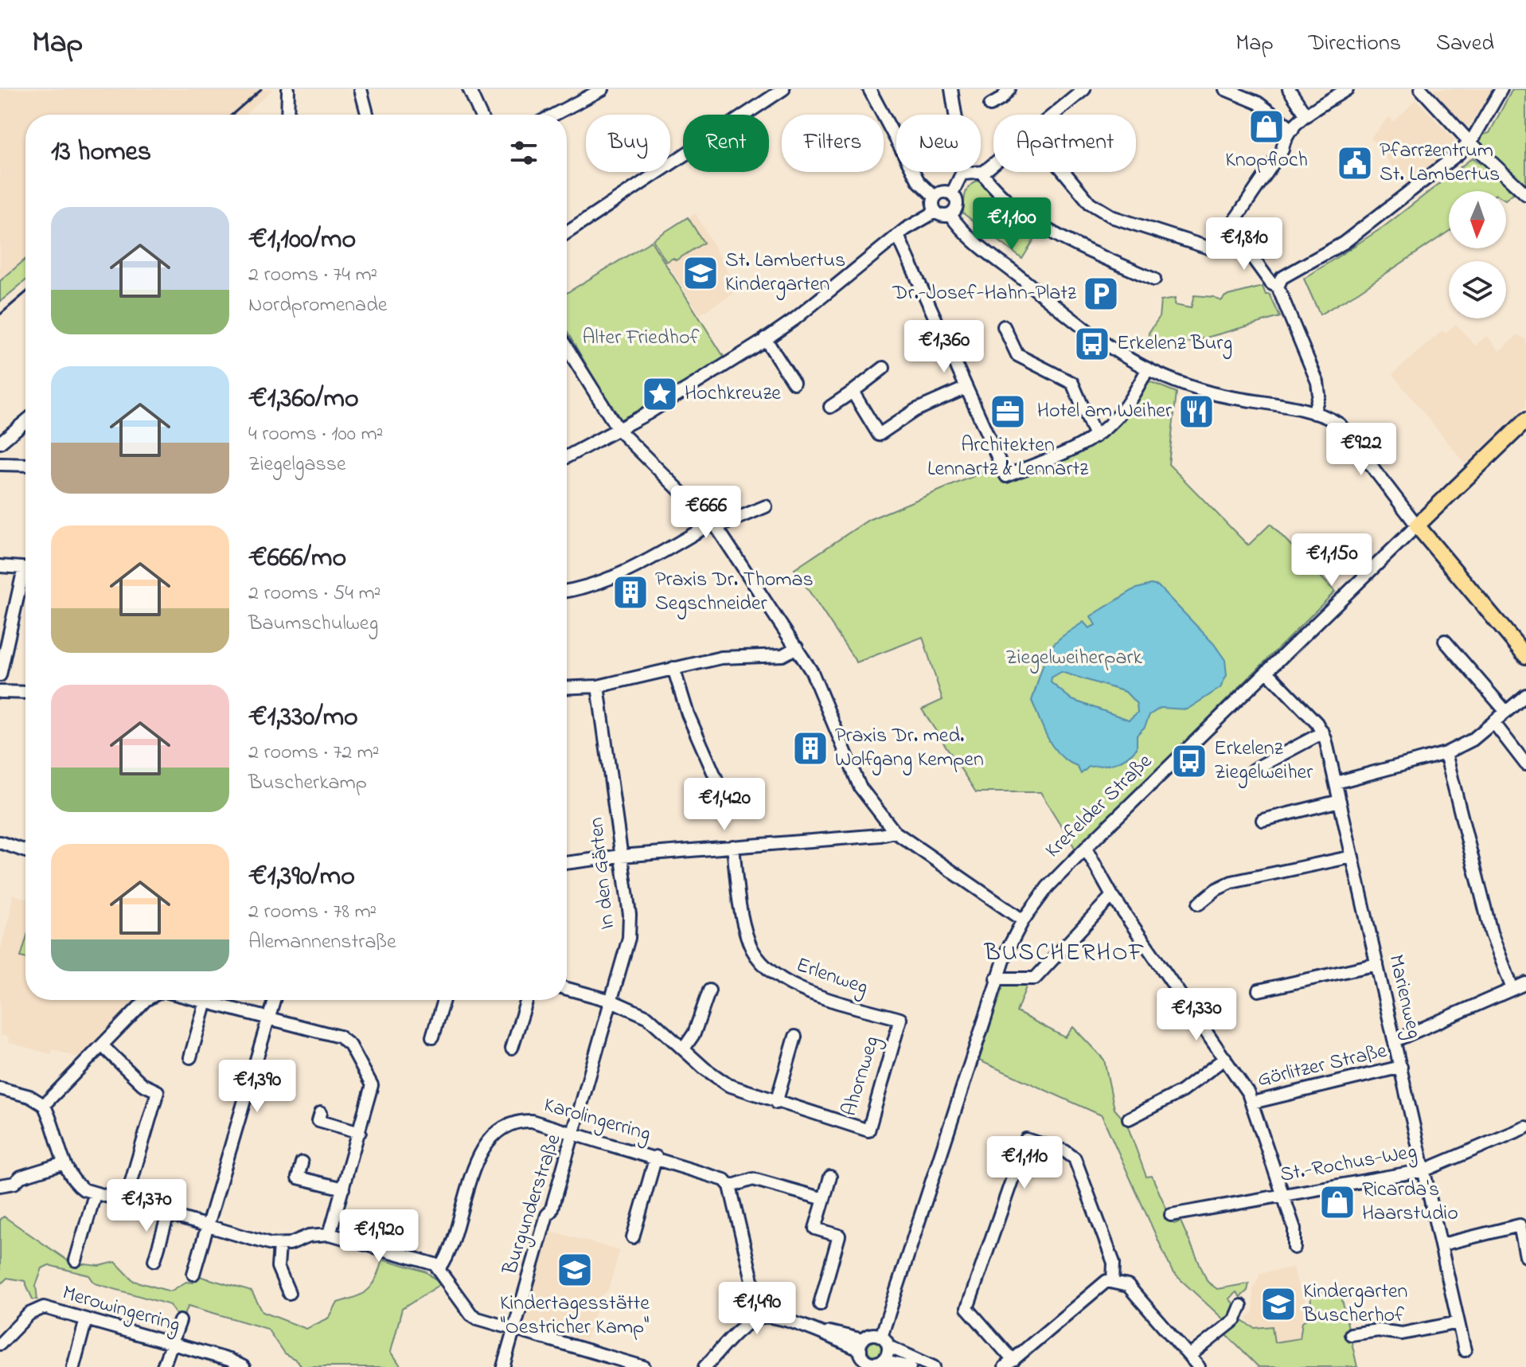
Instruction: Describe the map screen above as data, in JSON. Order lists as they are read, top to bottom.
{
  "streets": {
    "main road": ["Krefelder Straße"],
    "street": [
      "In den Gärten",
      "Erlenweg",
      "Marienweg",
      "Görlitzer Straße",
      "Ahornweg",
      "Karolingerring",
      "St.-Rochus-Weg",
      "Burgunderstraße",
      "Merowingerring"
    ]
  },
  "crossings": [
    ["Krefelder Straße", "Marienweg"],
    ["In den Gärten", "Ahornweg"],
    ["In den Gärten", "Burgunderstraße"],
    ["Erlenweg", "Ahornweg"],
    ["Marienweg", "Görlitzer Straße"],
    ["Marienweg", "St.-Rochus-Weg"],
    ["Karolingerring", "Burgunderstraße"]
  ],
  "districts": ["BUSCHERHOF"],
  "parks": ["Alter Friedhof", "Ziegelweiherpark"],
  "places": {
    "shop": ["Knopfloch", "Ricarda's Haarstudio"],
    "public building": ["Pfarrzentrum St. Lambertus"],
    "school or university": ["St. Lambertus Kindergarten", "Kindertagesstätte \"Oestricher Kamp\"", "Kindergarten Buscherhof"],
    "parking": ["Dr.-Josef-Hahn-Platz"],
    "bus stop": ["Erkelenz Burg", "Erkelenz Ziegelweiher"],
    "place": ["Hochkreuze"],
    "office": ["Architekten Lennartz & Lennartz"],
    "restaurant": ["Hotel am Weiher"],
    "building": ["Praxis Dr. Thomas Segschneider", "Praxis Dr. med. Wolfgang Kempen"]
  },
  "north": "bottom",
  "page": {
    "header": "Map",
    "nav": ["Map", "Directions", "Saved"],
    "chip": [
      "Buy",
      "Rent",
      "Filters",
      "New",
      "Apartment"
    ],
    "heading": "13 homes",
    "list": [
      {
        "name": "€1,100/mo",
        "note": "2 rooms · 74 m² · Nordpromenade"
      },
      {
        "name": "€1,360/mo",
        "note": "4 rooms · 100 m² · Ziegelgasse"
      },
      {
        "name": "€666/mo",
        "note": "2 rooms · 54 m² · Baumschulweg"
      },
      {
        "name": "€1,330/mo",
        "note": "2 rooms · 72 m² · Buscherkamp"
      },
      {
        "name": "€1,390/mo",
        "note": "2 rooms · 78 m² · Alemannenstraße"
      }
    ],
    "price": [
      "€1,100",
      "€1,810",
      "€1,360",
      "€922",
      "€666",
      "€1,150",
      "€1,420",
      "€1,330",
      "€1,390",
      "€1,110",
      "€1,370",
      "€1,920",
      "€1,490"
    ]
  }
}
